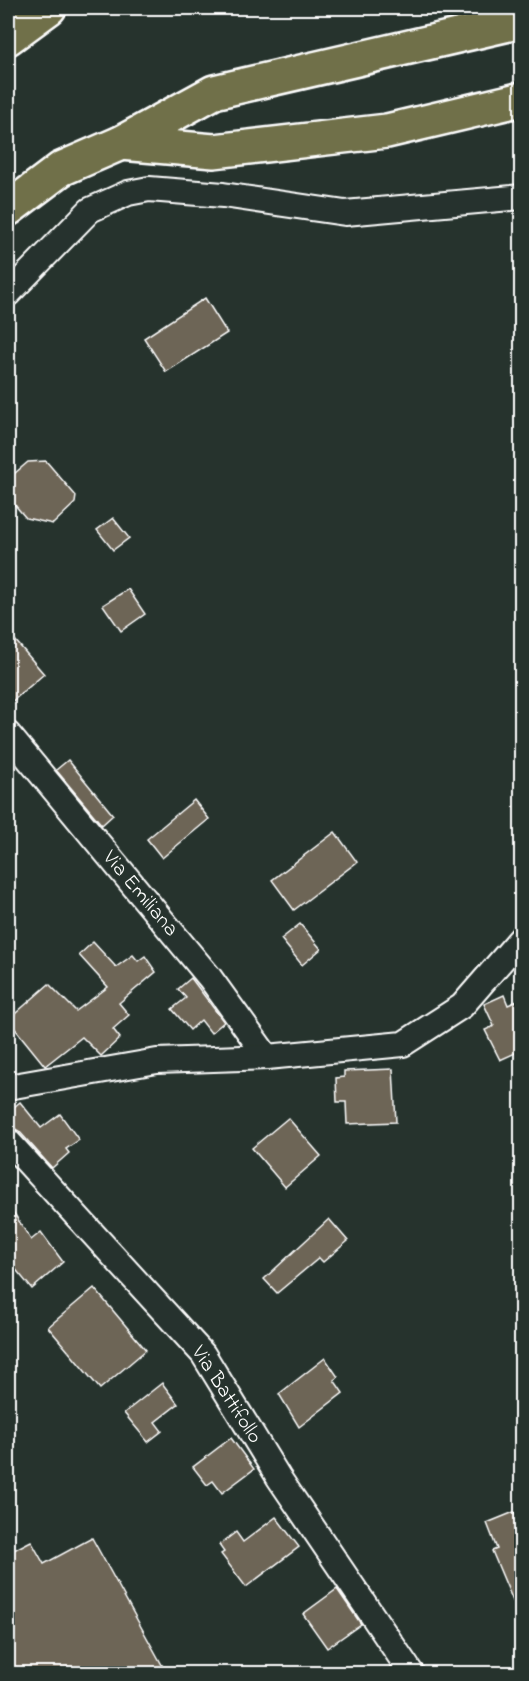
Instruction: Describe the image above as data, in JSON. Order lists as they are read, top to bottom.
{
  "streets": {
    "street": ["Via Emiliana", "Via Battifollo"]
  }
}
